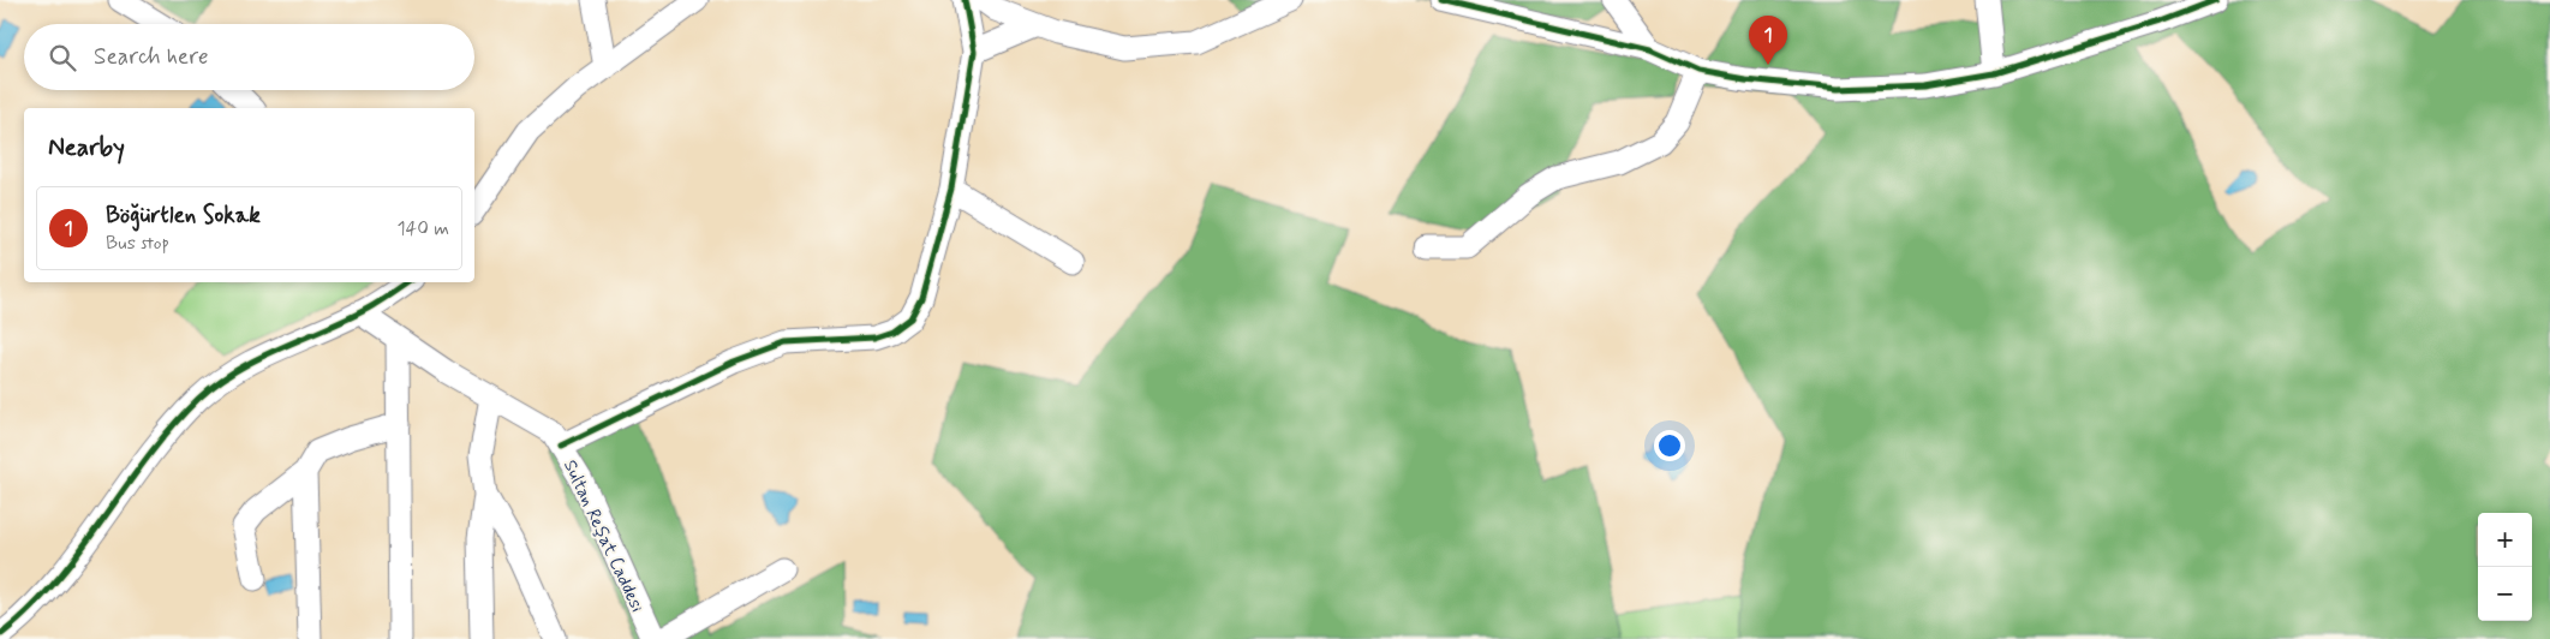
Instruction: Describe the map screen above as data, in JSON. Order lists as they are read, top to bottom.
{
  "streets": {
    "street": ["Sultan Reşat Caddesi"]
  },
  "page": {
    "pins": "1",
    "search": "Search here",
    "heading": "Nearby",
    "list": [
      {
        "mark": "1",
        "name": "Böğürtlen Sokak",
        "note": "Bus stop",
        "value": "140 m"
      }
    ],
    "map_buttons": ["+", "−"]
  }
}
